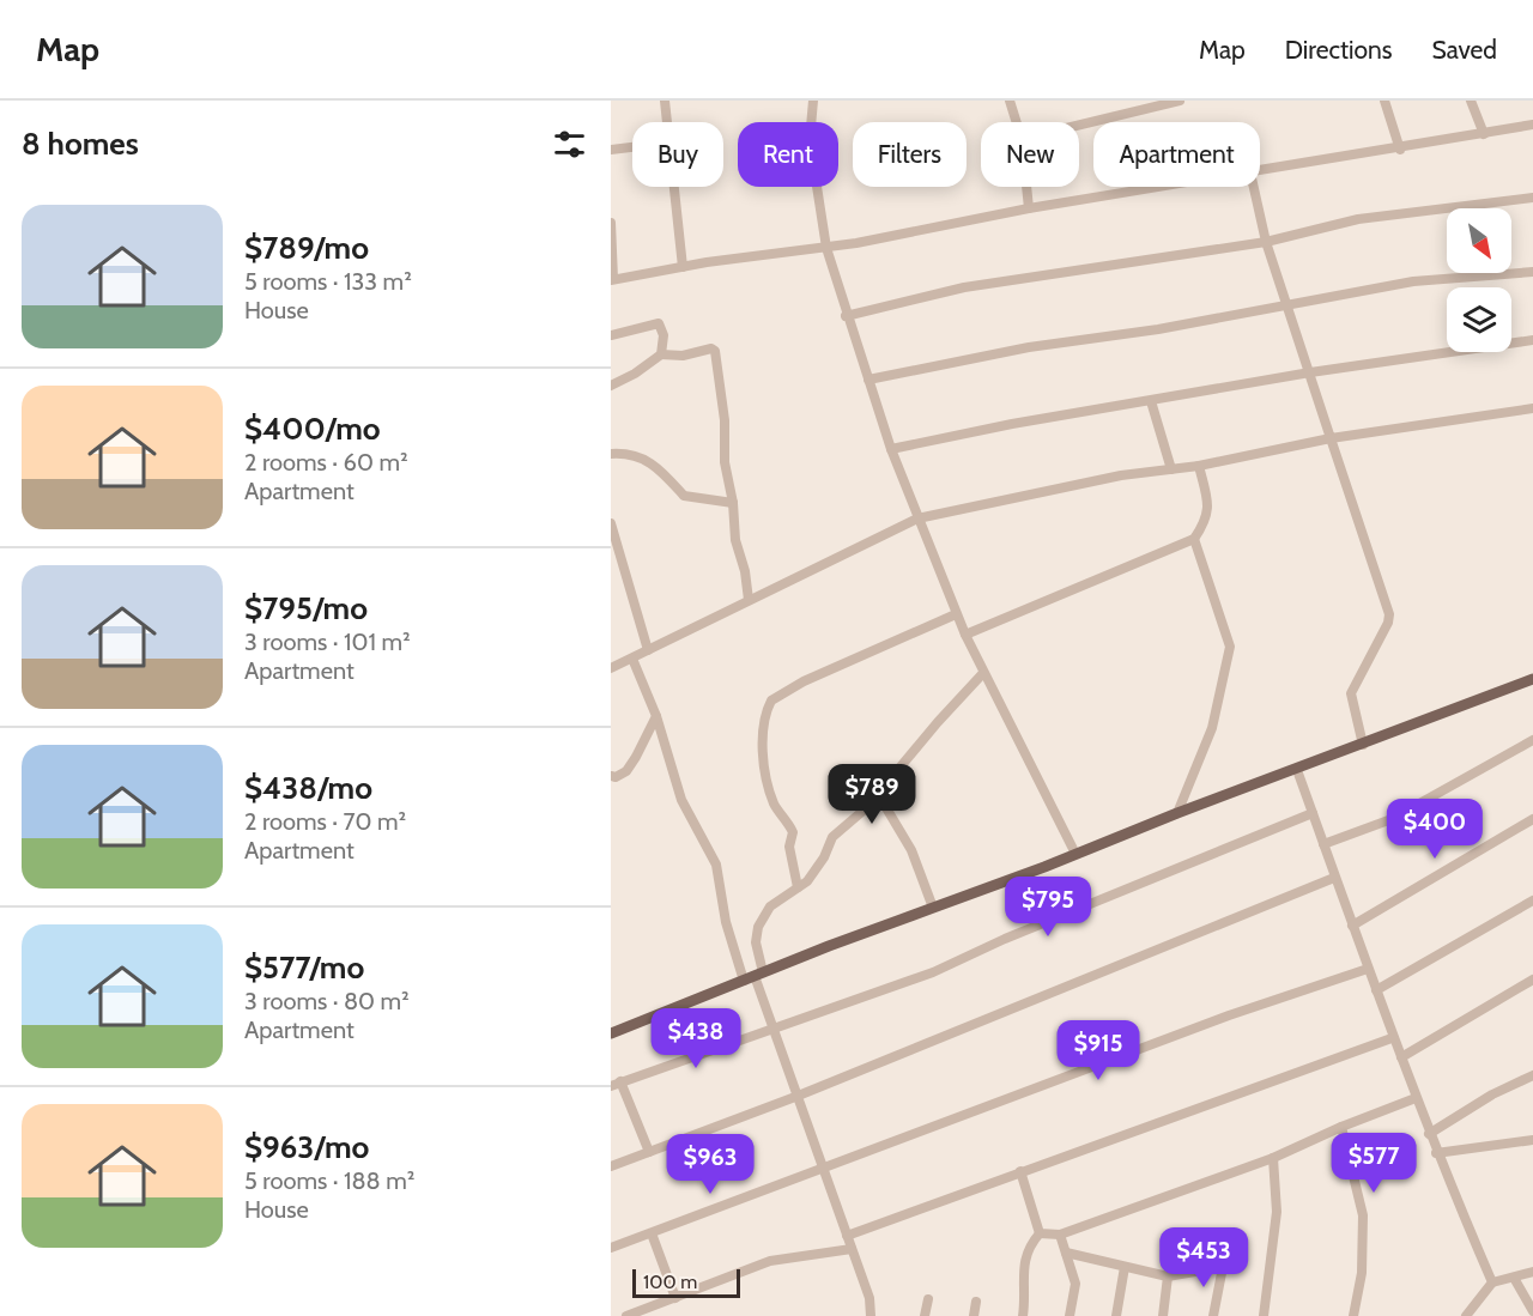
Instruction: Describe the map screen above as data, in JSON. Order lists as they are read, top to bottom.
{
  "scale_bar": "100 m",
  "north": "bottom right",
  "page": {
    "header": "Map",
    "nav": ["Map", "Directions", "Saved"],
    "heading": "8 homes",
    "chip": [
      "Buy",
      "Rent",
      "Filters",
      "New",
      "Apartment"
    ],
    "list": [
      {
        "name": "$789/mo",
        "note": "5 rooms · 133 m² · House"
      },
      {
        "name": "$400/mo",
        "note": "2 rooms · 60 m² · Apartment"
      },
      {
        "name": "$795/mo",
        "note": "3 rooms · 101 m² · Apartment"
      },
      {
        "name": "$438/mo",
        "note": "2 rooms · 70 m² · Apartment"
      },
      {
        "name": "$577/mo",
        "note": "3 rooms · 80 m² · Apartment"
      },
      {
        "name": "$963/mo",
        "note": "5 rooms · 188 m² · House"
      }
    ],
    "price": [
      "$789",
      "$400",
      "$795",
      "$438",
      "$915",
      "$577",
      "$963",
      "$453"
    ],
    "scale": "100 m"
  }
}
